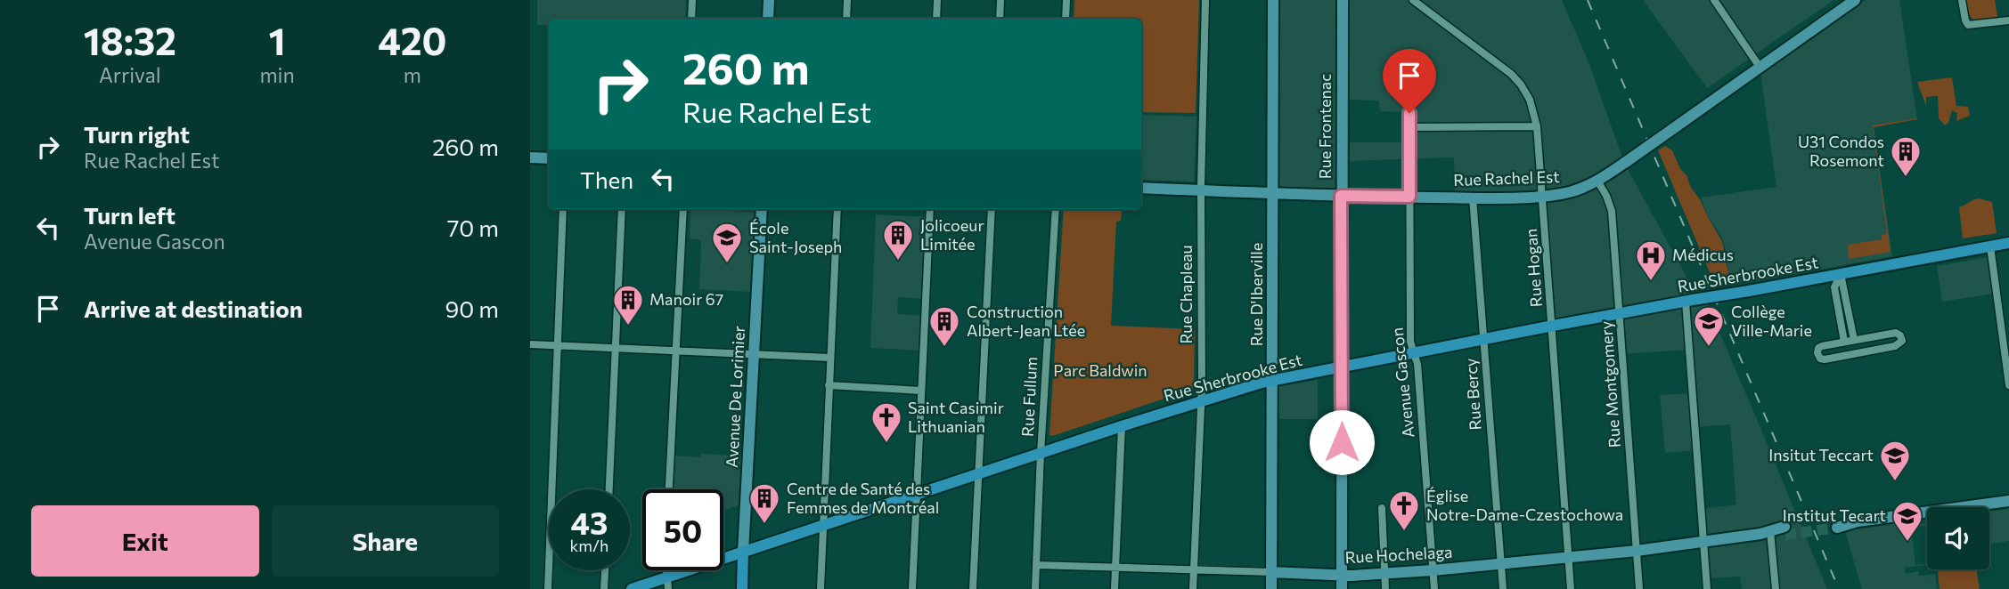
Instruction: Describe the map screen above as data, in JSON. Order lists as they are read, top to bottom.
{
  "streets": {
    "main road": [
      "Rue Frontenac",
      "Rue Rachel Est",
      "Rue Sherbrooke Est",
      "Rue D'Iberville",
      "Avenue De Lorimier",
      "Rue Hochelaga"
    ],
    "street": [
      "Rue Hogan",
      "Rue Chapleau",
      "Avenue Gascon",
      "Rue Montgomery",
      "Rue Bercy",
      "Rue Fullum"
    ]
  },
  "crossings": [
    ["Rue Frontenac", "Rue Rachel Est"],
    ["Rue Frontenac", "Rue Sherbrooke Est"],
    ["Rue Frontenac", "Rue Hochelaga"],
    ["Rue Rachel Est", "Rue Hogan"],
    ["Rue Rachel Est", "Rue Chapleau"],
    ["Rue Rachel Est", "Rue D'Iberville"],
    ["Rue Rachel Est", "Avenue Gascon"],
    ["Rue Rachel Est", "Rue Montgomery"],
    ["Rue Rachel Est", "Rue Bercy"],
    ["Rue Hogan", "Rue Sherbrooke Est"],
    ["Rue Hogan", "Rue Hochelaga"],
    ["Rue Sherbrooke Est", "Rue Chapleau"],
    ["Rue Sherbrooke Est", "Rue D'Iberville"],
    ["Rue Sherbrooke Est", "Avenue Gascon"],
    ["Rue Sherbrooke Est", "Rue Montgomery"],
    ["Rue Sherbrooke Est", "Rue Bercy"],
    ["Rue Sherbrooke Est", "Avenue De Lorimier"],
    ["Rue Sherbrooke Est", "Rue Fullum"],
    ["Rue Chapleau", "Rue Hochelaga"],
    ["Rue D'Iberville", "Rue Hochelaga"],
    ["Avenue Gascon", "Rue Hochelaga"],
    ["Rue Montgomery", "Rue Hochelaga"],
    ["Rue Bercy", "Rue Hochelaga"],
    ["Rue Fullum", "Rue Hochelaga"]
  ],
  "parks": ["Parc Baldwin"],
  "places": {
    "building": [
      "U31 Condos Rosemont",
      "Jolicoeur Limitée",
      "Manoir 67",
      "Construction Albert-Jean Ltée",
      "Centre de Santé des Femmes de Montréal"
    ],
    "school or university": [
      "École Saint-Joseph",
      "Collège Ville-Marie",
      "Insitut Teccart",
      "Institut Tecart"
    ],
    "hospital": ["Médicus"],
    "church": ["Saint Casimir Lithuanian", "Église Notre-Dame-Czestochowa"]
  },
  "page": {
    "eta": [
      "18:32",
      "Arrival",
      "1",
      "min",
      "420",
      "m"
    ],
    "turn": ["260 m", "Rue Rachel Est"],
    "list": [
      {
        "name": "Turn right",
        "note": "Rue Rachel Est",
        "value": "260 m"
      },
      {
        "name": "Turn left",
        "note": "Avenue Gascon",
        "value": "70 m"
      },
      {
        "name": "Arrive at destination",
        "value": "90 m"
      }
    ],
    "then": "Then",
    "speed": "43 km/h",
    "limit": "50",
    "buttons": ["Exit", "Share"]
  }
}
